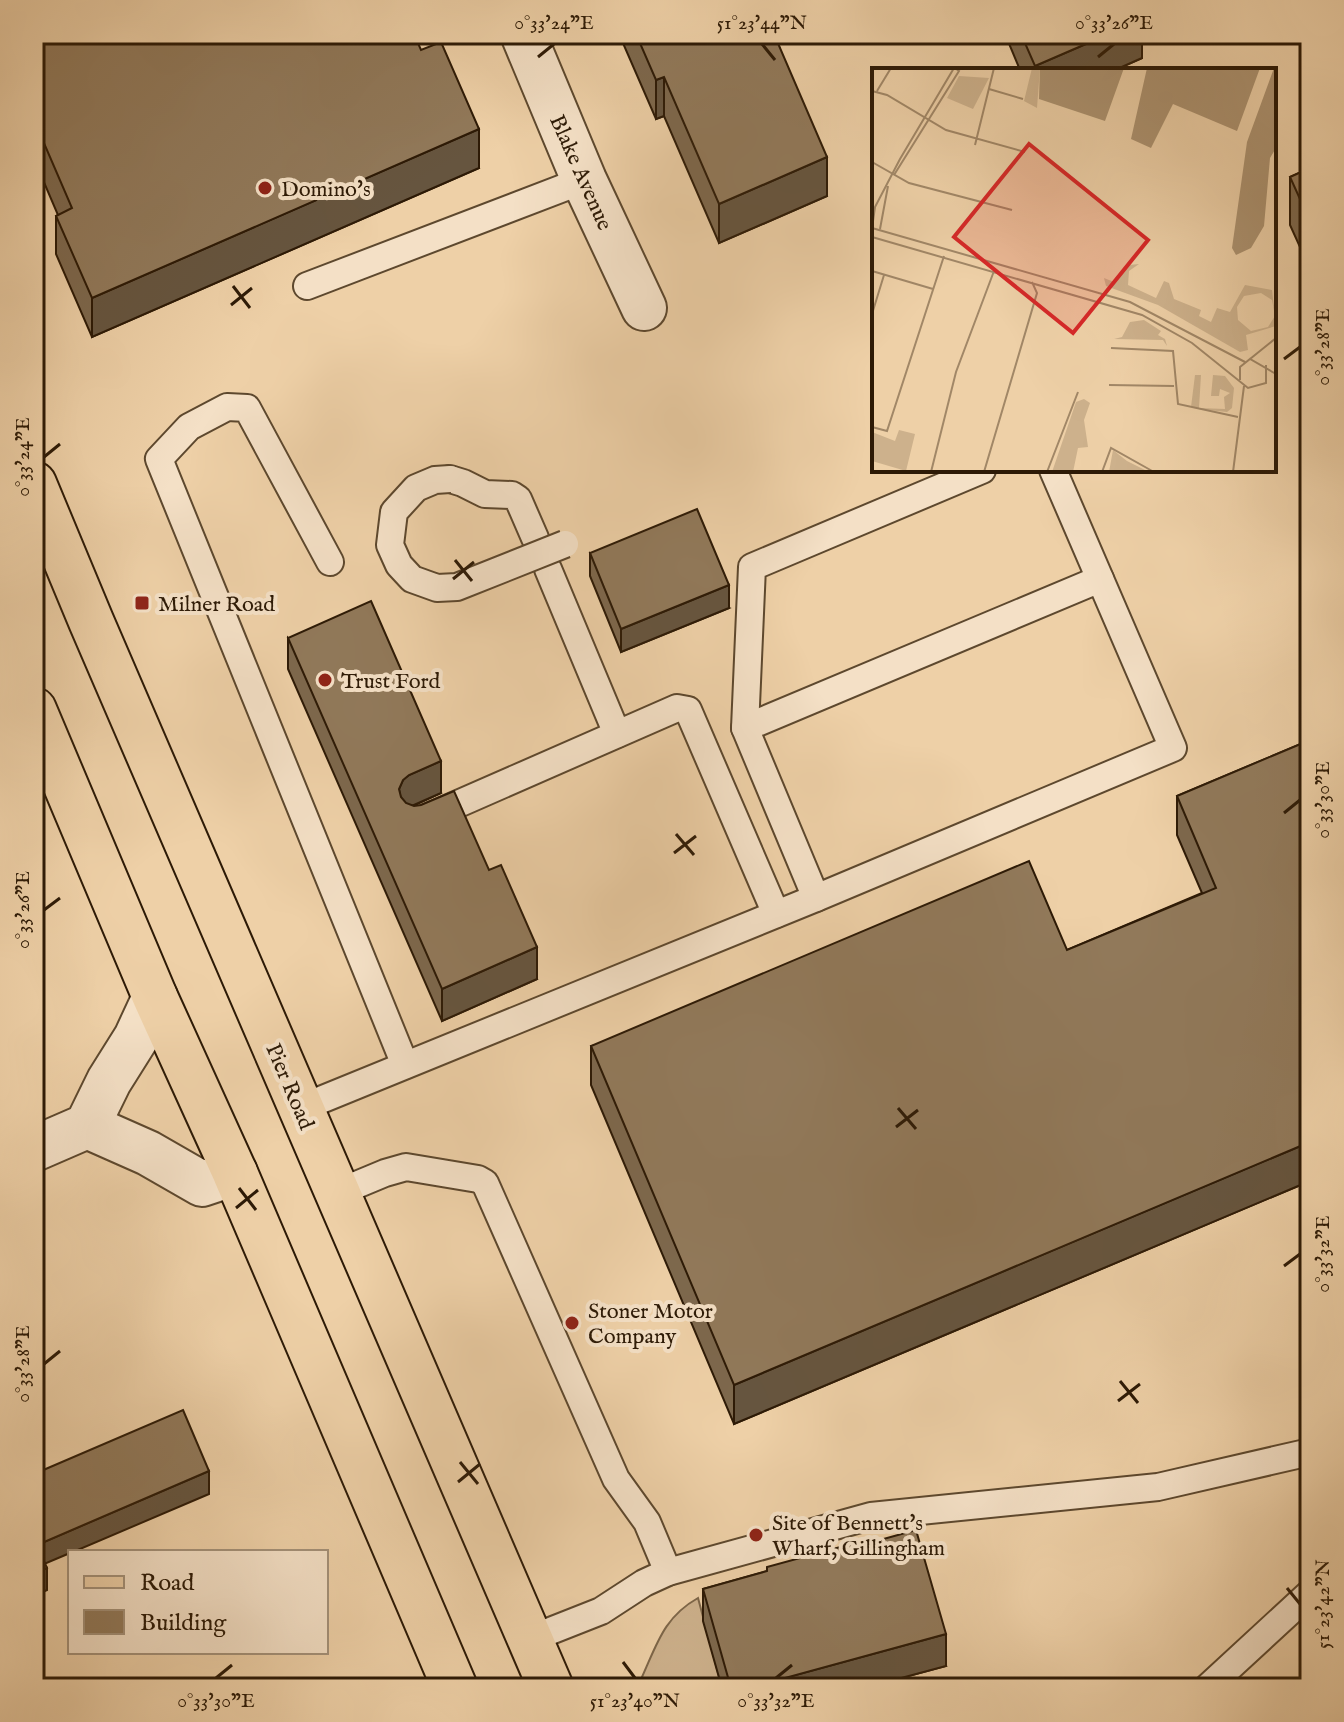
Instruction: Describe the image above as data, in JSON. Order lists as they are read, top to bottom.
{
  "streets": {
    "main road": ["Pier Road"],
    "street": ["Blake Avenue"]
  },
  "places": {
    "other": [
      "Domino's",
      "Trust Ford",
      "Stoner Motor Company",
      "Site of Bennett's Wharf, Gillingham"
    ],
    "transit": ["Milner Road"]
  },
  "legend": ["Road", "Building"],
  "coordinates": [
    "0°33'24\"E",
    "51°23'44\"N",
    "0°33'26\"E",
    "0°33'28\"E",
    "0°33'30\"E",
    "0°33'32\"E",
    "51°23'42\"N",
    "51°23'40\"N"
  ]
}
